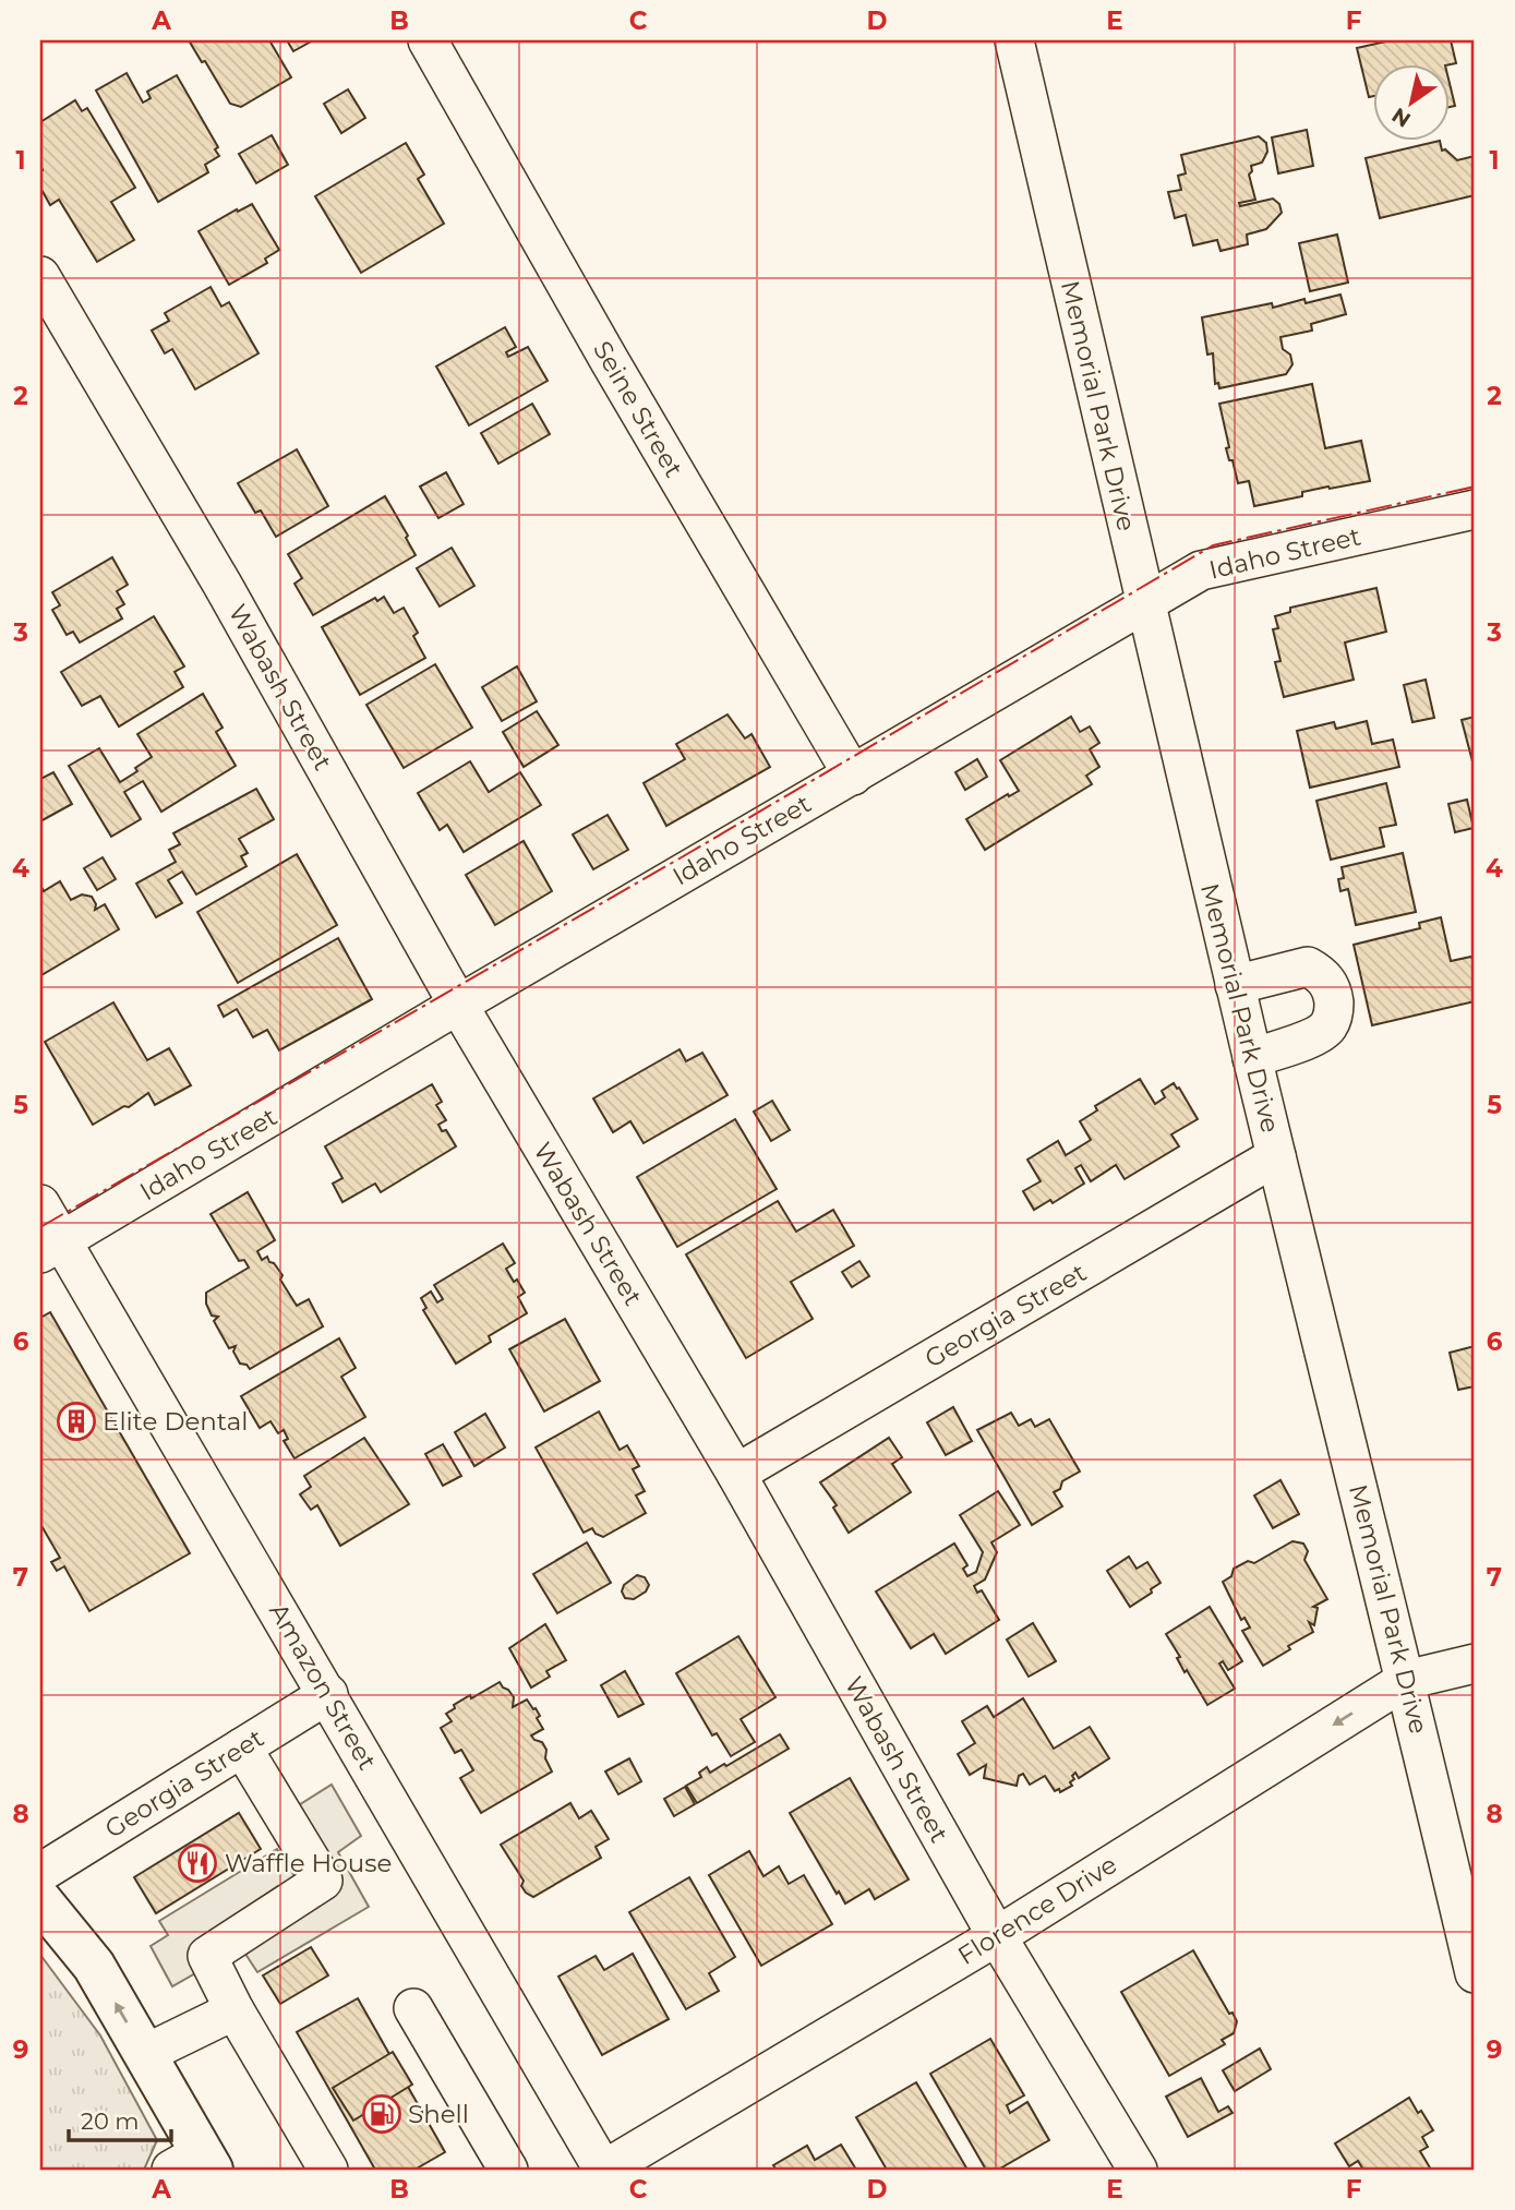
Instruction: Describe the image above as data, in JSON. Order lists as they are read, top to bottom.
{
  "streets": {
    "street": [
      "Memorial Park Drive",
      "Seine Street",
      "Idaho Street",
      "Wabash Street",
      "Georgia Street",
      "Amazon Street",
      "Florence Drive"
    ]
  },
  "crossings": [
    ["Memorial Park Drive", "Idaho Street"],
    ["Memorial Park Drive", "Georgia Street"],
    ["Memorial Park Drive", "Florence Drive"],
    ["Seine Street", "Idaho Street"],
    ["Idaho Street", "Wabash Street"],
    ["Idaho Street", "Amazon Street"],
    ["Wabash Street", "Georgia Street"],
    ["Wabash Street", "Florence Drive"],
    ["Georgia Street", "Amazon Street"],
    ["Amazon Street", "Florence Drive"]
  ],
  "one_way": ["Florence Drive"],
  "places": {
    "building": ["Elite Dental"],
    "restaurant": ["Waffle House"],
    "fuel station": ["Shell"]
  },
  "scale_bar": "20 m",
  "north": "bottom left",
  "grid": {
    "columns": [
      "A",
      "B",
      "C",
      "D",
      "E",
      "F"
    ],
    "rows": [
      "1",
      "2",
      "3",
      "4",
      "5",
      "6",
      "7",
      "8",
      "9"
    ]
  }
}
